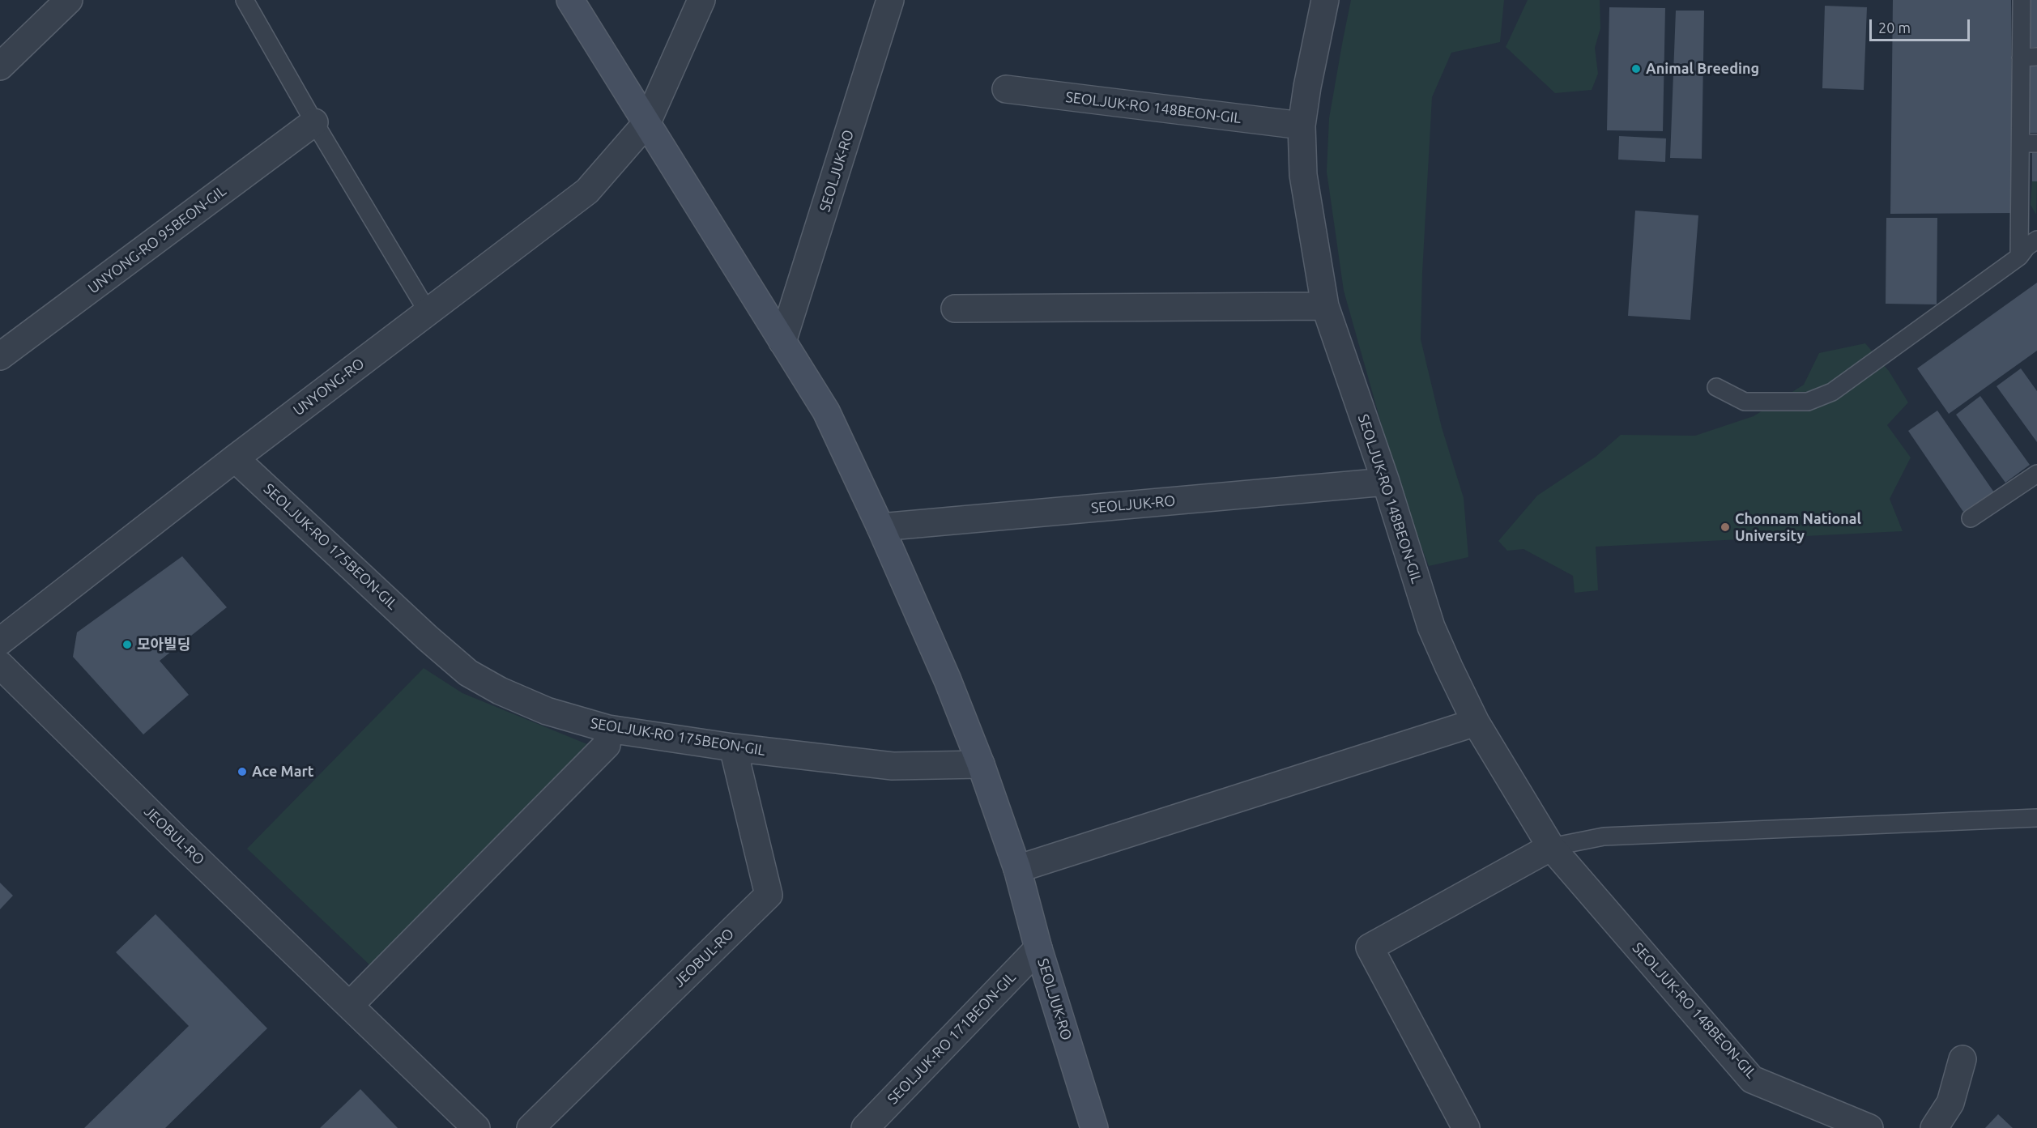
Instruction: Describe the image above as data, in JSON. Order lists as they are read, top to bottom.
{
  "streets": {
    "main road": ["SEOLJUK-RO"],
    "street": [
      "SEOLJUK-RO 148BEON-GIL",
      "UNYONG-RO 95BEON-GIL",
      "UNYONG-RO",
      "SEOLJUK-RO 175BEON-GIL",
      "JEOBUL-RO",
      "SEOLJUK-RO 171BEON-GIL"
    ]
  },
  "crossings": [
    ["SEOLJUK-RO 148BEON-GIL", "SEOLJUK-RO"],
    ["SEOLJUK-RO", "UNYONG-RO"],
    ["SEOLJUK-RO", "SEOLJUK-RO 175BEON-GIL"],
    ["SEOLJUK-RO", "SEOLJUK-RO 171BEON-GIL"],
    ["UNYONG-RO", "SEOLJUK-RO 175BEON-GIL"],
    ["SEOLJUK-RO 175BEON-GIL", "JEOBUL-RO"]
  ],
  "places": [
    "Animal Breeding",
    "Chonnam National University",
    "모아빌딩",
    "Ace Mart"
  ],
  "scale_bar": "20 m"
}
